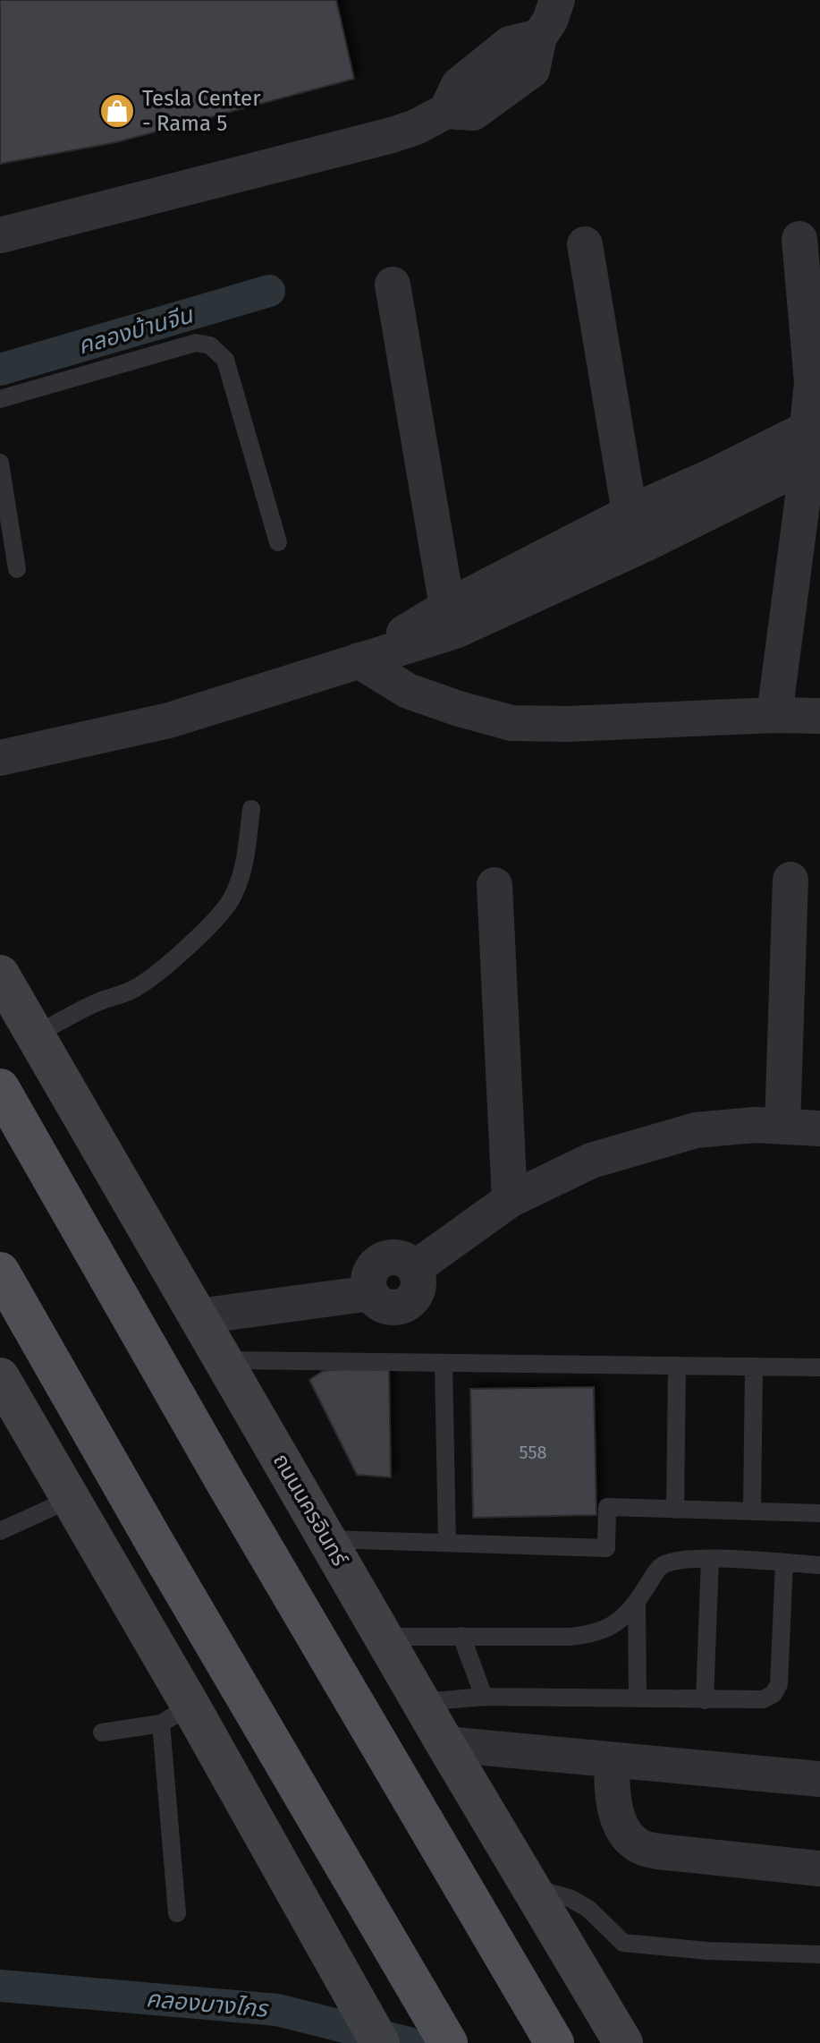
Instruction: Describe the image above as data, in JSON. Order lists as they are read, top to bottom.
{
  "streets": {
    "main road": ["ถนนนครอินทร์"]
  },
  "water": ["คลองบ้านจีน", "คลองบางไกร"],
  "places": {
    "shop": ["Tesla Center - Rama 5"]
  },
  "house_numbers": ["558"]
}
